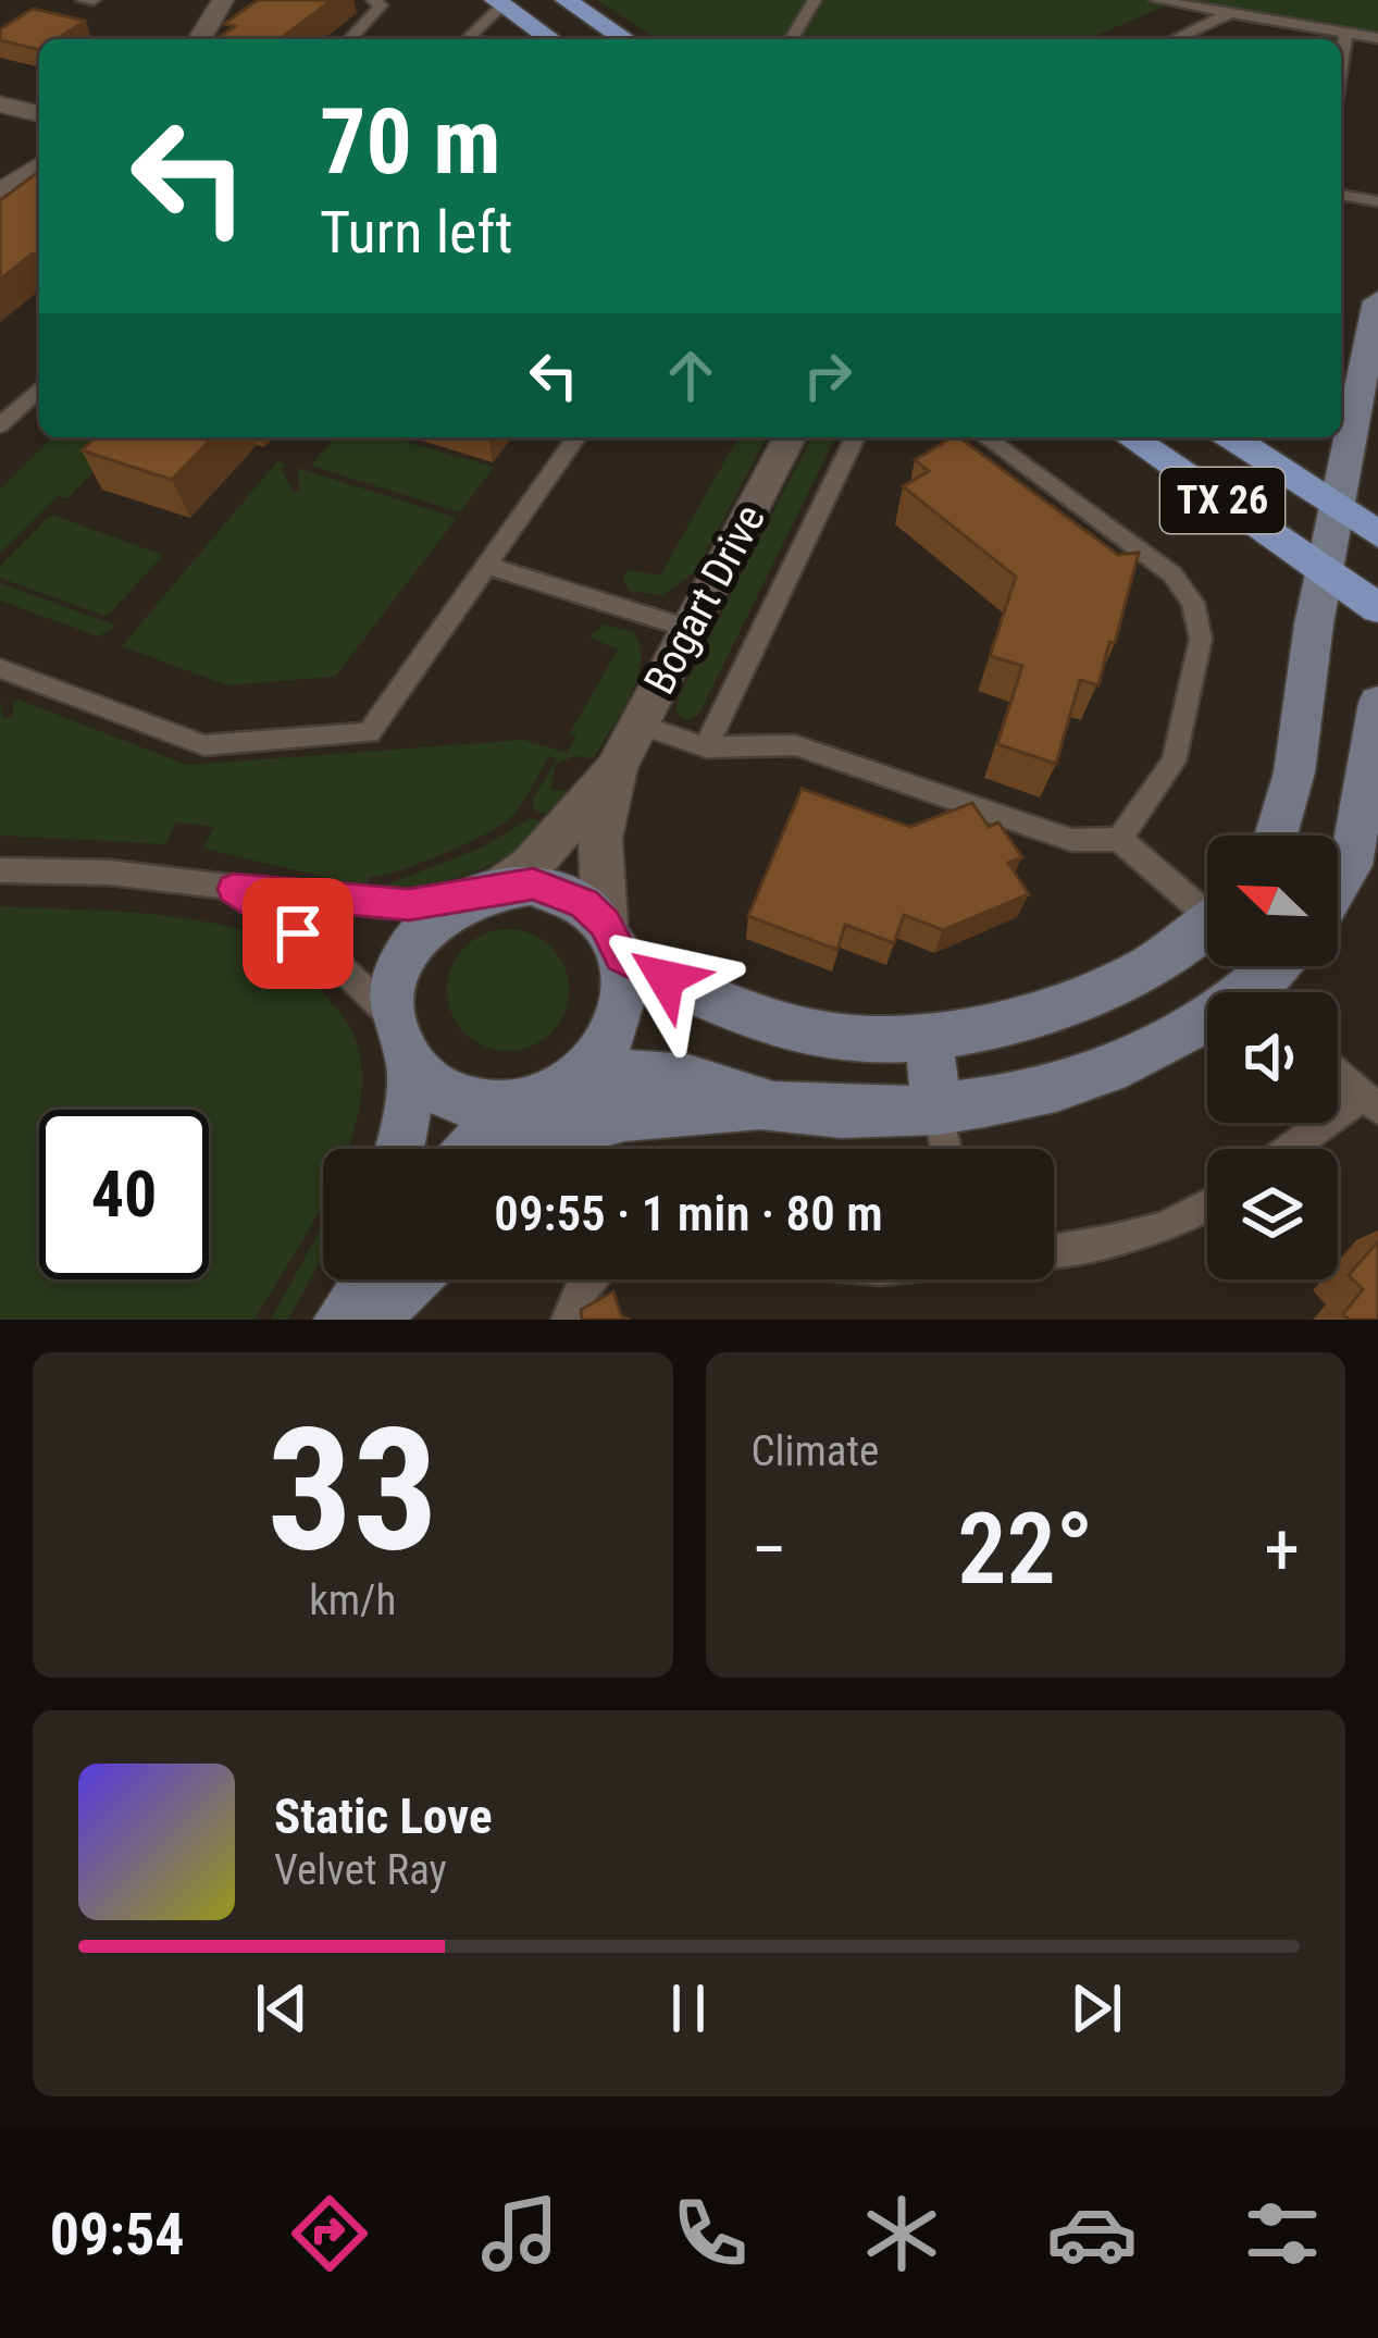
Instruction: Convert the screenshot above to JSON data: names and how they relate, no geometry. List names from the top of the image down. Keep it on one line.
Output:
{"streets":{"main road":["TX 26"],"street":["Bogart Drive"]},"north":"top left","page":{"turn":["70 m","Turn left"],"limit":"40","trip":"09:55 · 1 min · 80 m","tile":[["33","km/h"],"Climate"],"heat":["−","22°","+"],"song":["Static Love","Velvet Ray"],"tabs":"09:54"}}
